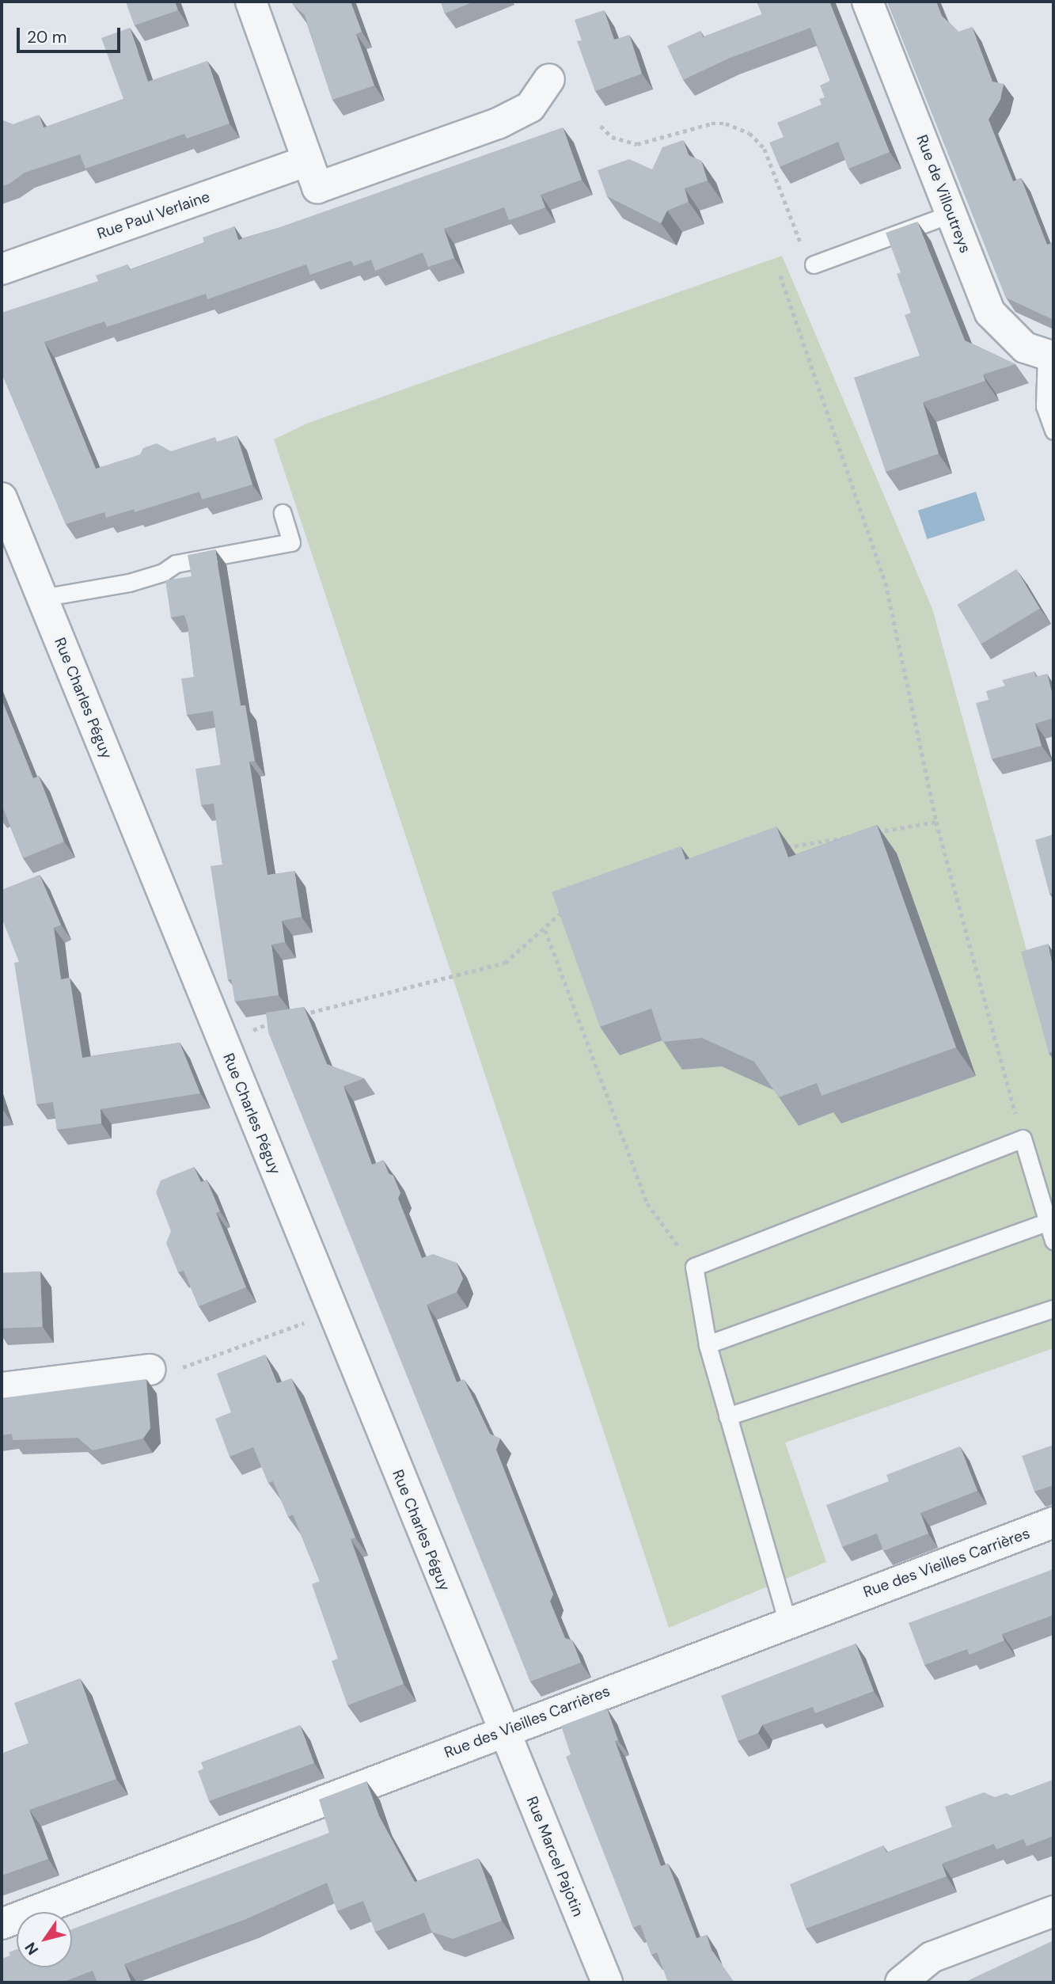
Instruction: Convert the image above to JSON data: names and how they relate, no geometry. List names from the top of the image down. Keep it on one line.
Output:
{"streets":{"street":["Rue de Villoutreys","Rue Paul Verlaine","Rue Charles Péguy","Rue des Vieilles Carrières","Rue Marcel Pajotin"]},"crossings":[["Rue Charles Péguy","Rue des Vieilles Carrières"],["Rue Charles Péguy","Rue Marcel Pajotin"],["Rue des Vieilles Carrières","Rue Marcel Pajotin"]],"scale_bar":"20 m","north":"bottom left"}
